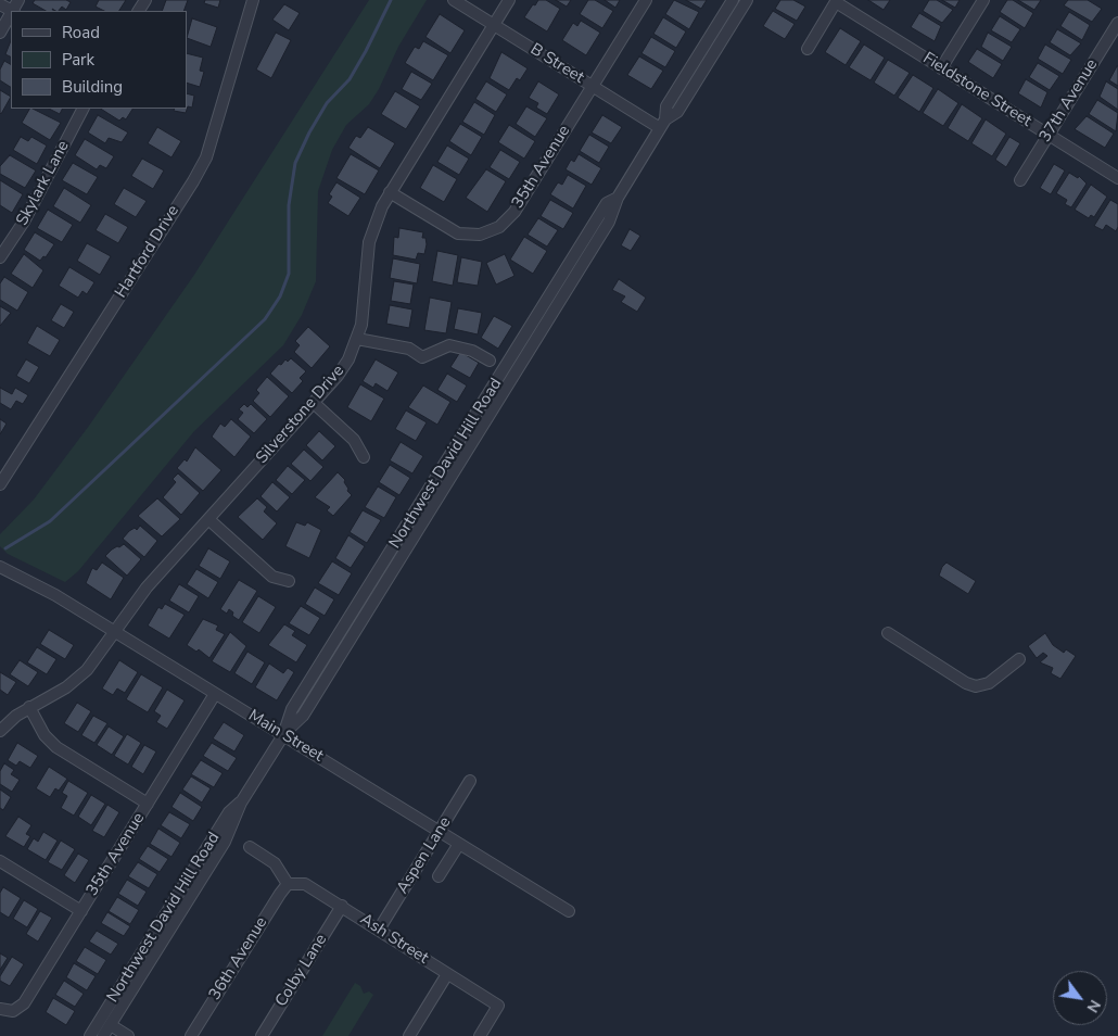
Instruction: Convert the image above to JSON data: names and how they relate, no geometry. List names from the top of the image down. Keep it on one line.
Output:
{"streets":{"street":["B Street","Fieldstone Street","37th Avenue","35th Avenue","Skylark Lane","Hartford Drive","Silverstone Drive","Northwest David Hill Road","Main Street","Aspen Lane","Ash Street","36th Avenue","Colby Lane"]},"crossings":[["B Street","35th Avenue"],["B Street","Silverstone Drive"],["B Street","Northwest David Hill Road"],["Fieldstone Street","37th Avenue"],["35th Avenue","Silverstone Drive"],["35th Avenue","Main Street"],["Silverstone Drive","Main Street"],["Northwest David Hill Road","Main Street"],["Main Street","Aspen Lane"],["Aspen Lane","Ash Street"],["Ash Street","36th Avenue"],["Ash Street","Colby Lane"]],"legend":["Road","Park","Building"],"north":"bottom right"}
